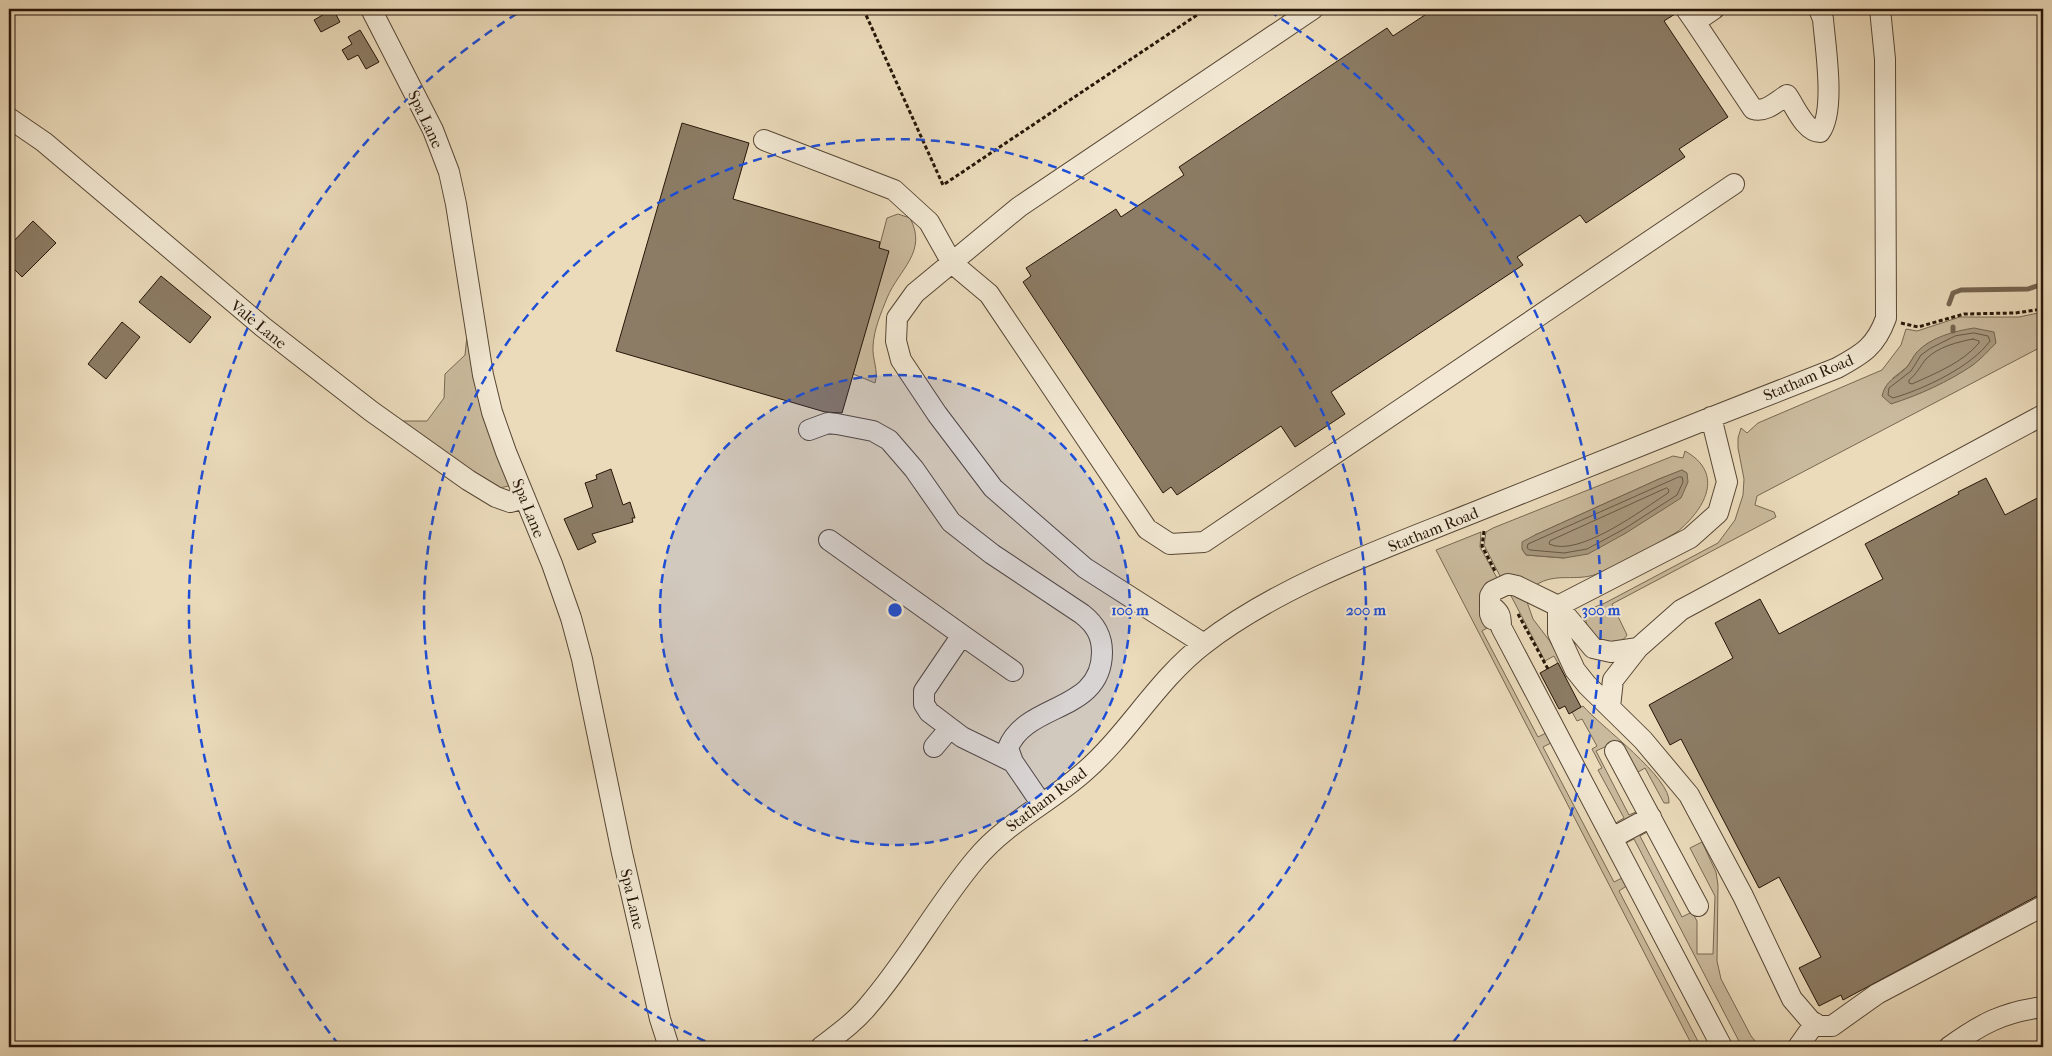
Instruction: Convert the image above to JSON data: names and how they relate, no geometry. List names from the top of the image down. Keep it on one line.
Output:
{"streets":{"street":["Spa Lane","Vale Lane","Statham Road"]},"crossings":[["Spa Lane","Vale Lane"]],"rings":["100 m","200 m","300 m"]}
